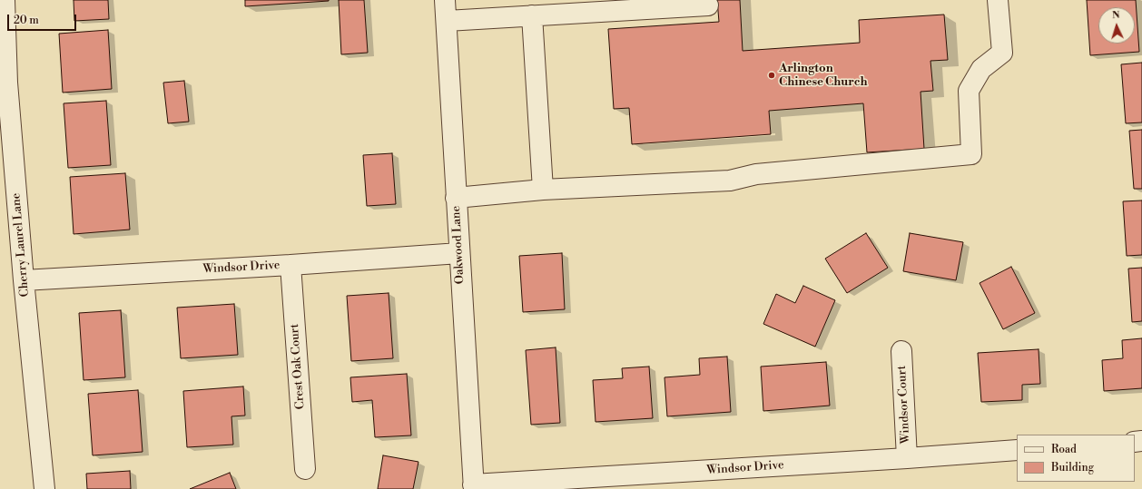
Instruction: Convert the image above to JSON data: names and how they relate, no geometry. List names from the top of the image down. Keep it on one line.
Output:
{"streets":{"street":["Cherry Laurel Lane","Oakwood Lane","Windsor Drive","Crest Oak Court","Windsor Court"]},"crossings":[["Cherry Laurel Lane","Windsor Drive"],["Oakwood Lane","Windsor Drive"],["Windsor Drive","Crest Oak Court"],["Windsor Drive","Windsor Court"]],"places":["Arlington Chinese Church"],"legend":["Road","Building"],"scale_bar":"20 m","north":"top"}
